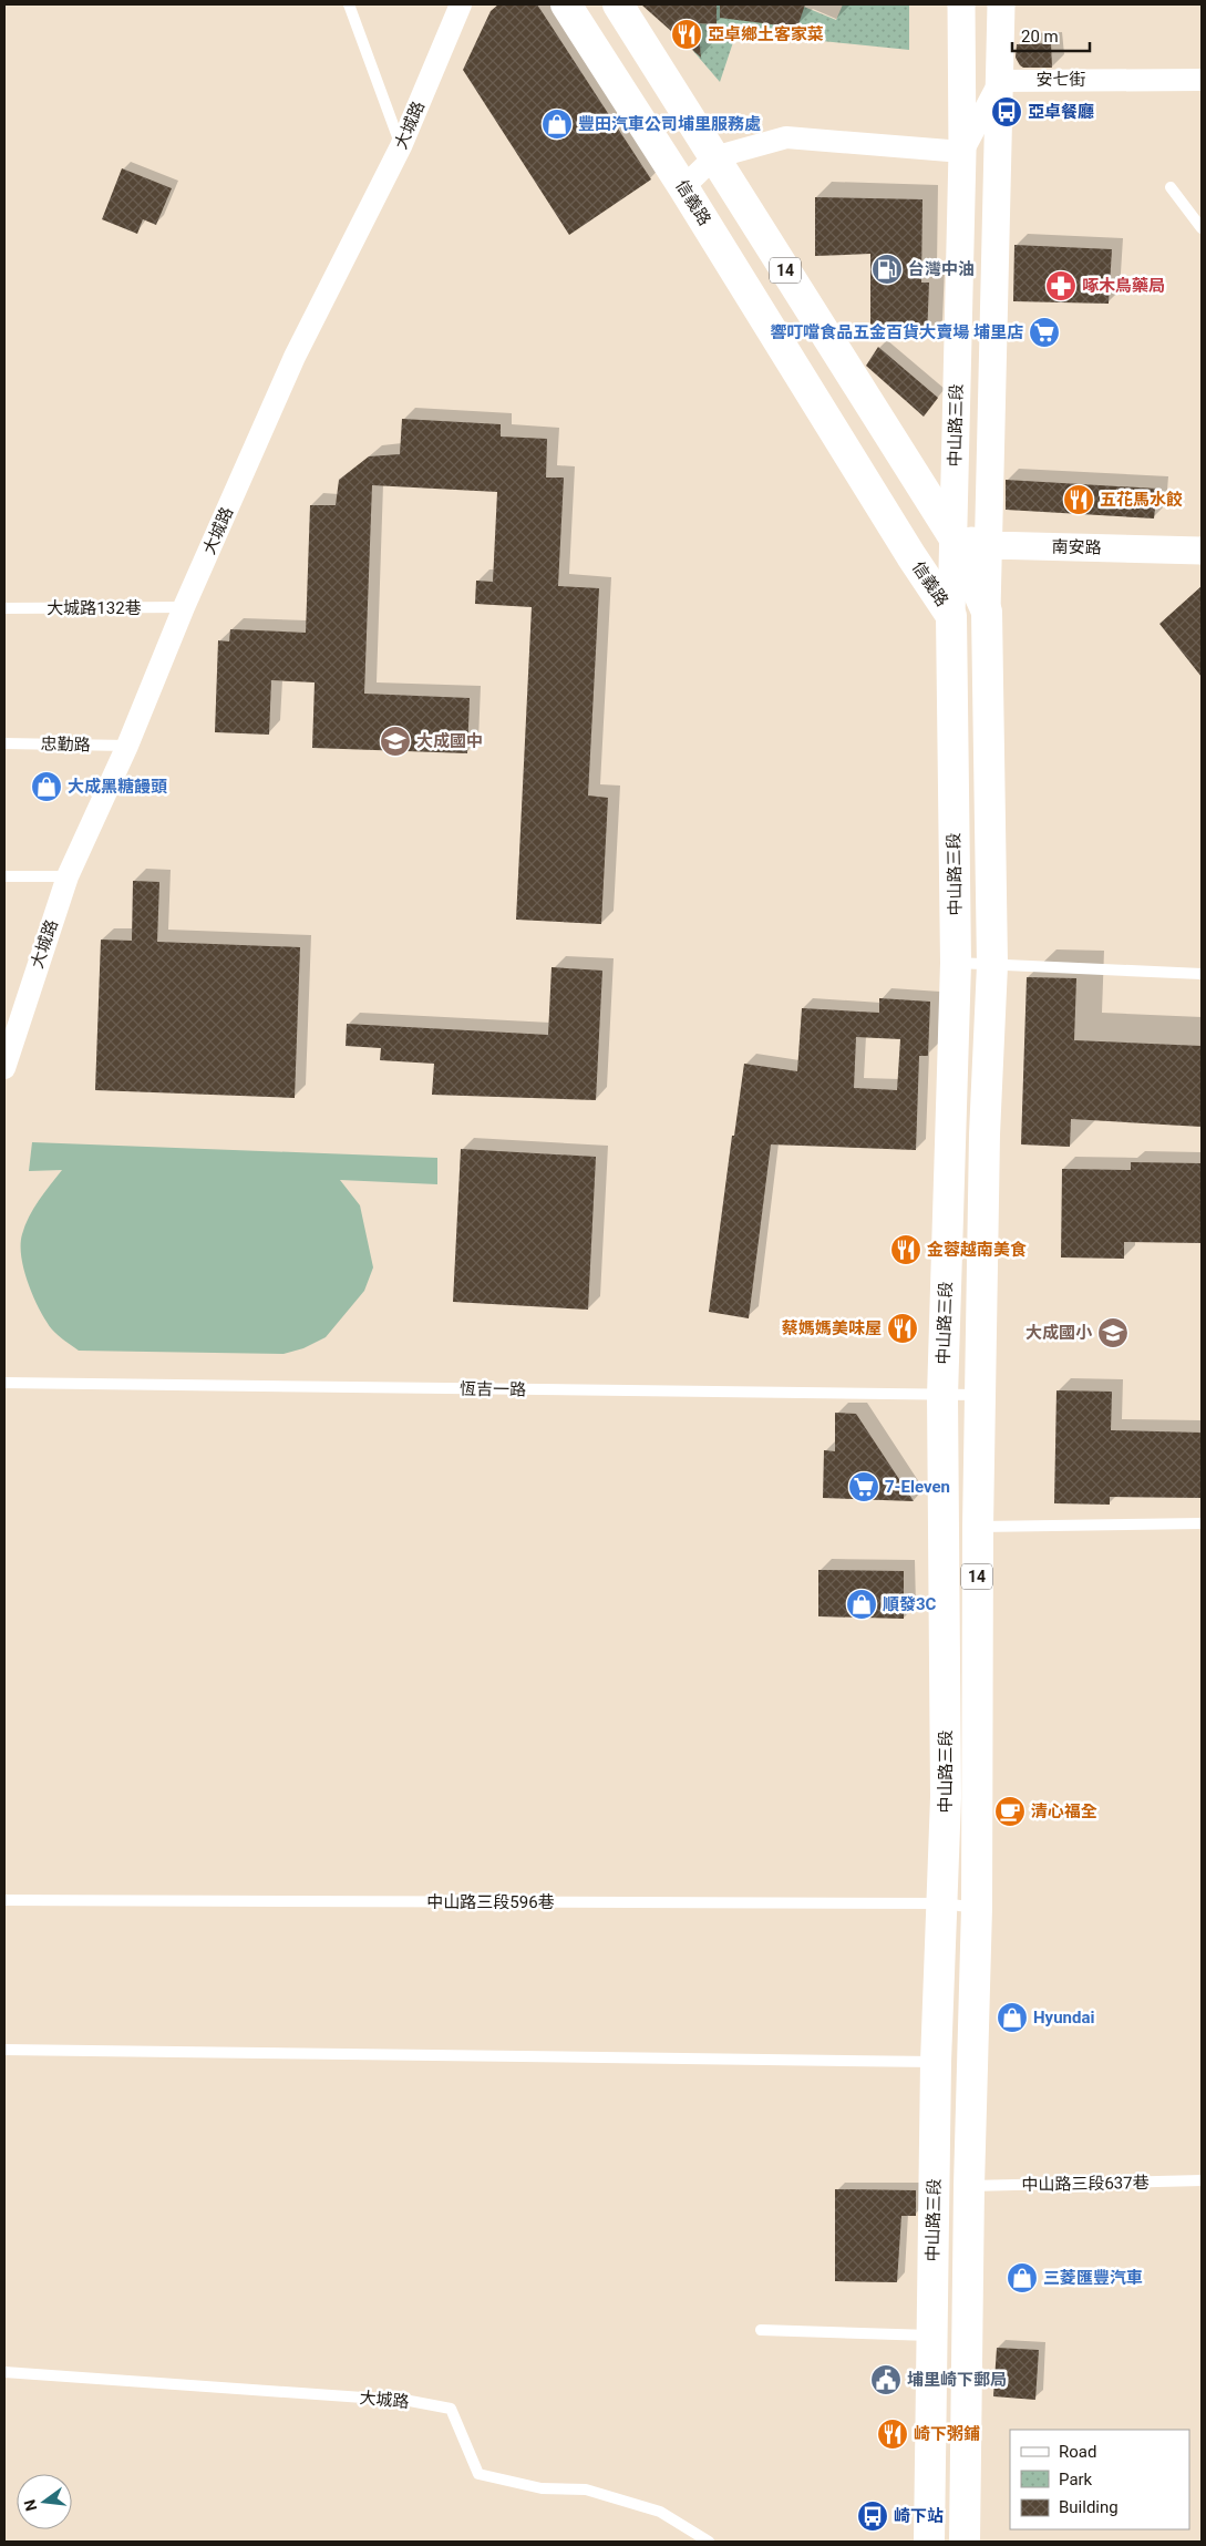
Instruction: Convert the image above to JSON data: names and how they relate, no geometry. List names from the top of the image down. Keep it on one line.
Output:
{"streets":{"main road":["信義路","14","中山路三段"],"street":["安七街","大城路","南安路"],"lane":["大城路132巷","忠勤路","恆吉一路","中山路三段596巷","中山路三段637巷"]},"crossings":[["安七街","中山路三段"],["大城路","大城路132巷"],["大城路","忠勤路"],["信義路","14"],["信義路","中山路三段"],["14","中山路三段"],["14","南安路"],["中山路三段","南安路"],["中山路三段","恆吉一路"],["中山路三段","中山路三段596巷"],["中山路三段","中山路三段637巷"]],"places":{"restaurant":["亞卓鄉土客家菜","五花馬水餃","金蓉越南美食","蔡媽媽美味屋","崎下粥鋪"],"bus stop":["亞卓餐廳","崎下站"],"shop":["豐田汽車公司埔里服務處","大成黑糖饅頭","順發3C","Hyundai","三菱匯豐汽車"],"fuel station":["台灣中油"],"pharmacy":["啄木鳥藥局"],"supermarket":["響叮噹食品五金百貨大賣場 埔里店","7-Eleven"],"school or university":["大成國中","大成國小"],"cafe":["清心福全"],"public building":["埔里崎下郵局"]},"legend":["Road","Park","Building"],"scale_bar":"20 m","north":"left"}
